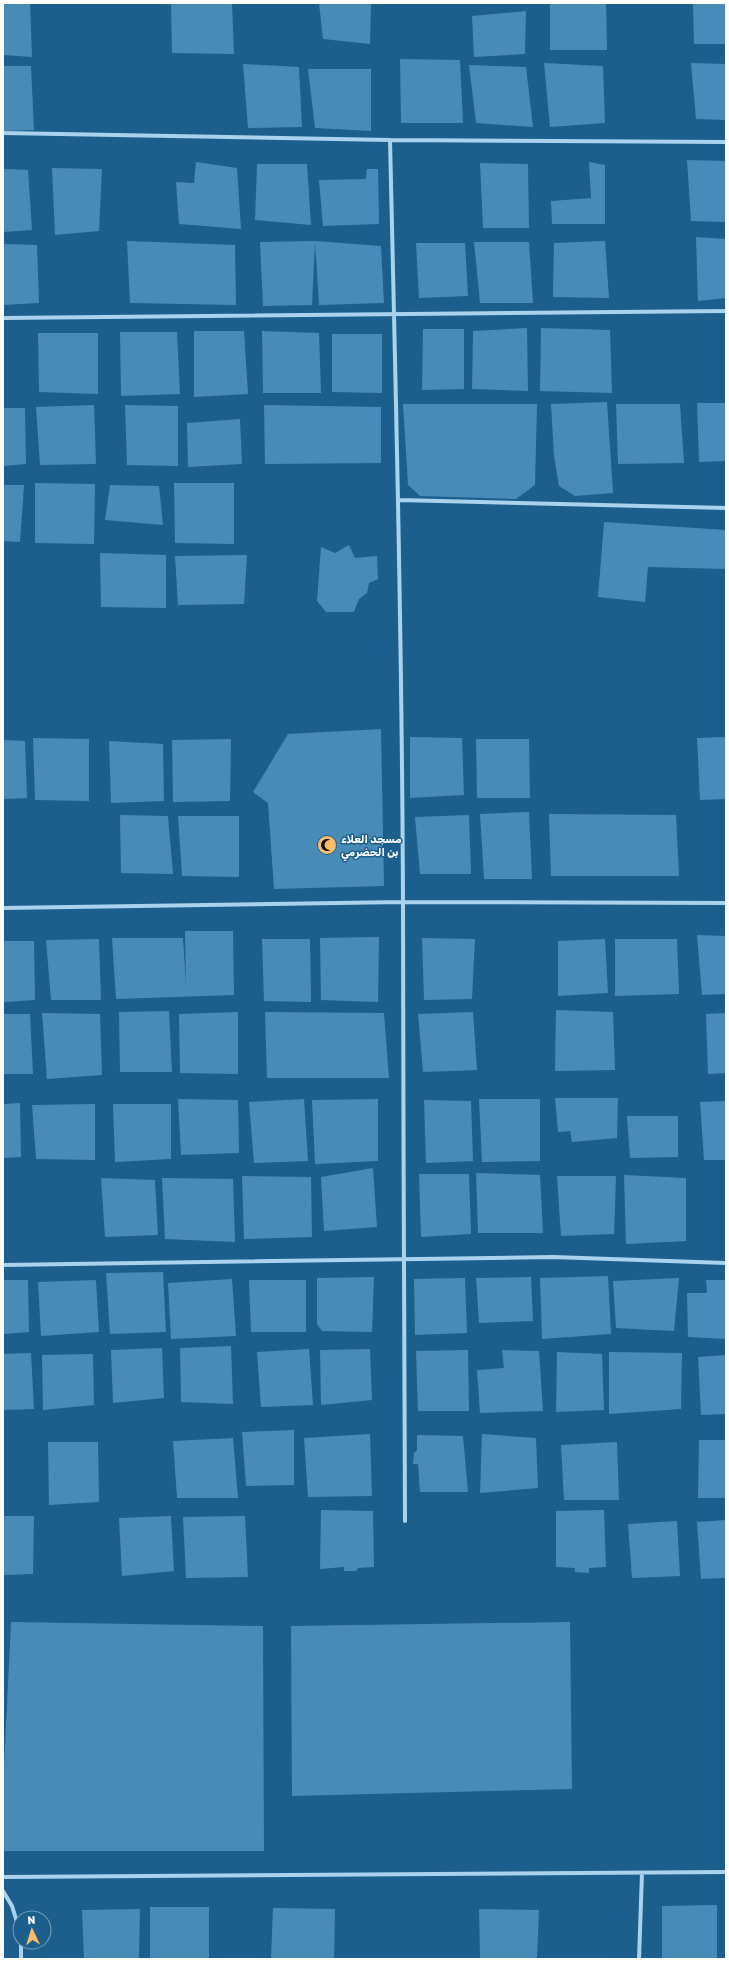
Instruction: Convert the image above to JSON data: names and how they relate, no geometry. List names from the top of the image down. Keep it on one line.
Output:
{"places":{"mosque":["مسجد العلاء بن الحضرمي"]},"north":"top"}
